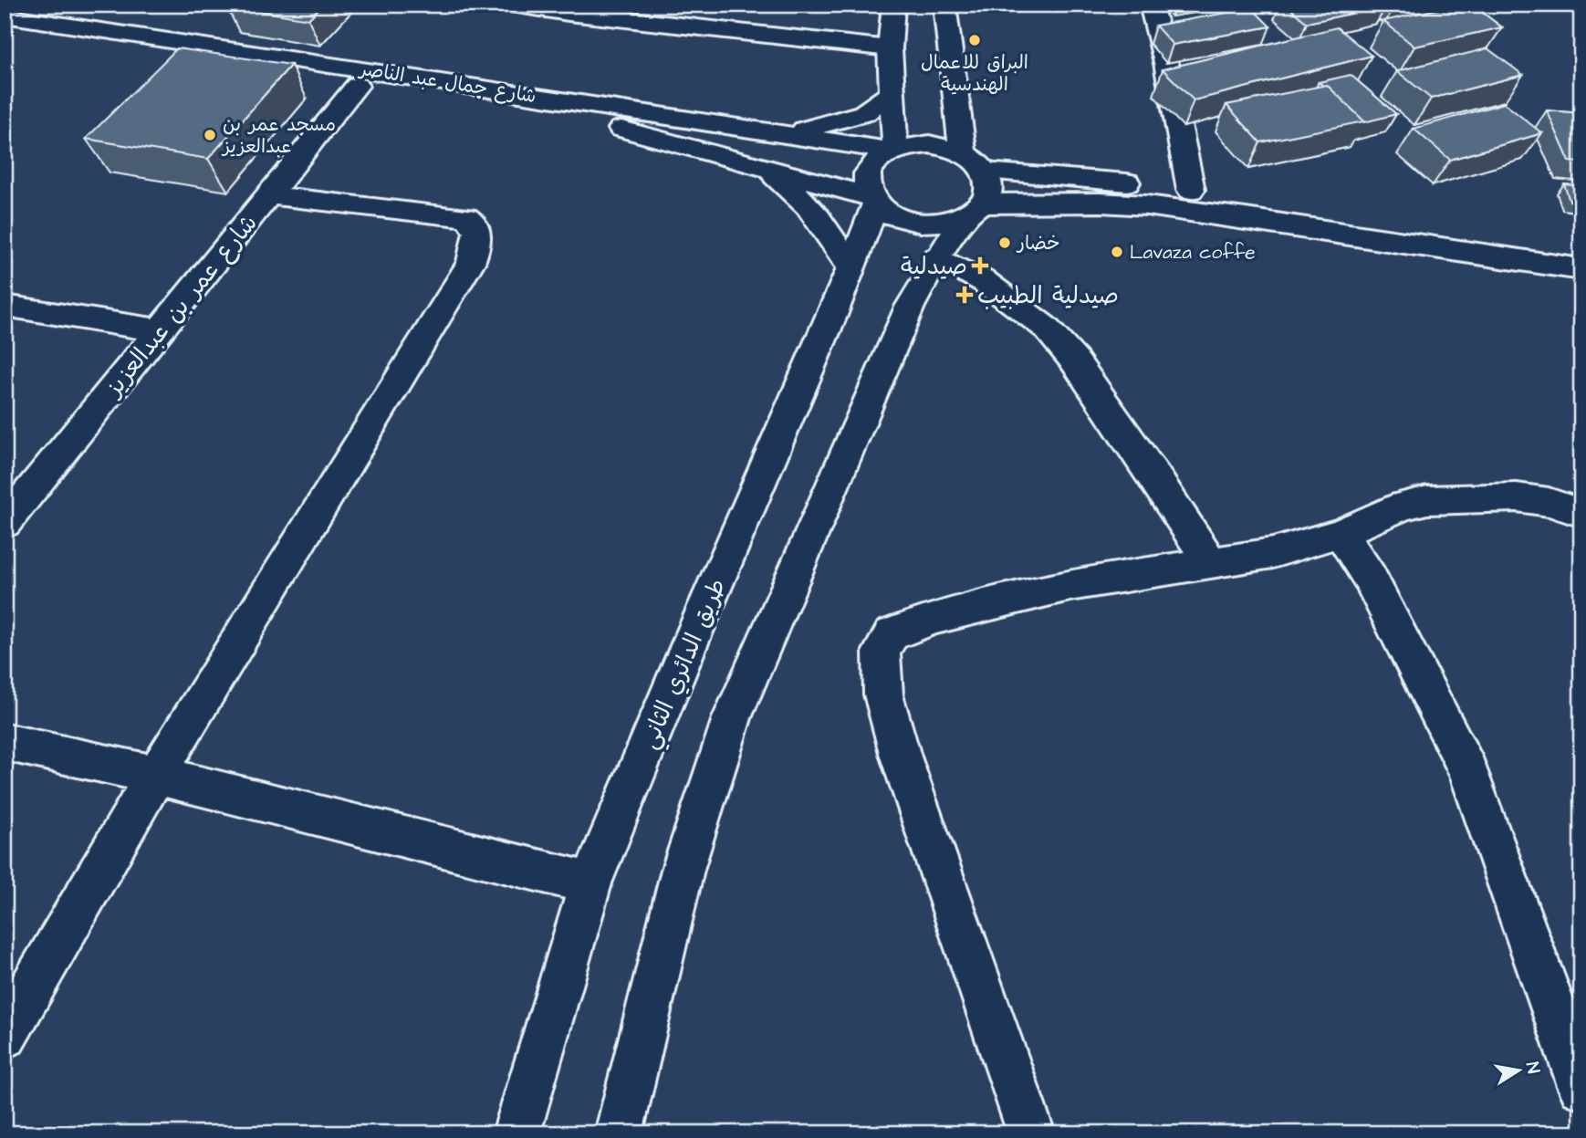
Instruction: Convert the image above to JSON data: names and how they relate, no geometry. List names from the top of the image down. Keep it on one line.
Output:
{"streets":{"street":["شارع جمال عبد الناصر","شارع عمر بن عبدالعزيز","طريق الدائري الثاني"]},"crossings":[["شارع جمال عبد الناصر","شارع عمر بن عبدالعزيز"],["شارع جمال عبد الناصر","طريق الدائري الثاني"]],"places":{"other":["البراق للاعمال الهندسية","مسجد عمر بن عبدالعزيز","خضار","Lavaza coffe"],"health":["صيدلية","صيدلية الطبيب"]},"north":"right"}
